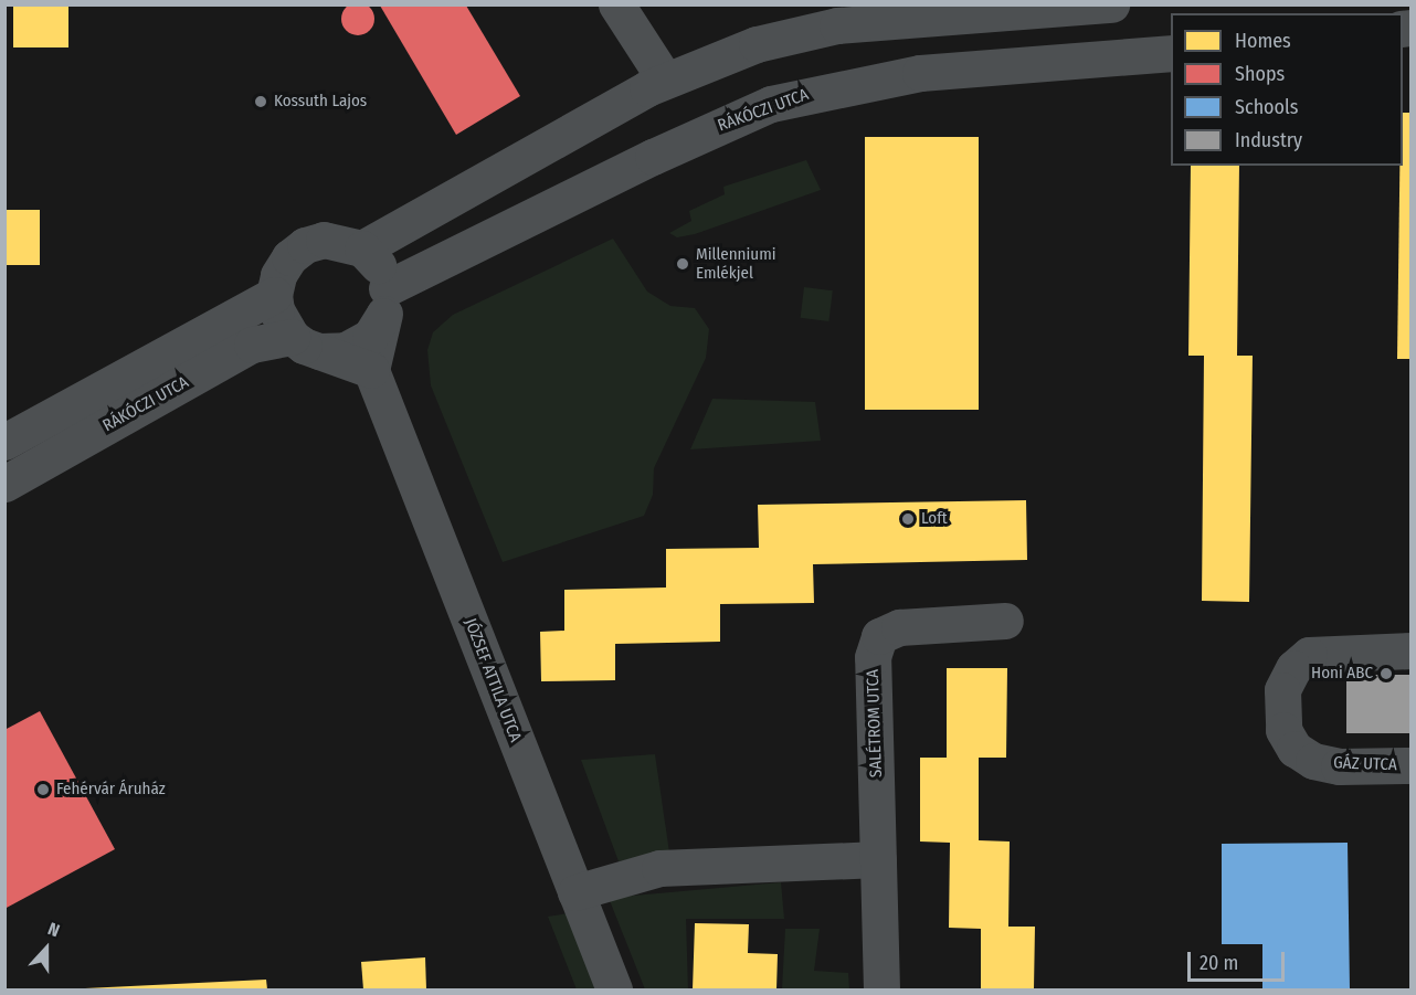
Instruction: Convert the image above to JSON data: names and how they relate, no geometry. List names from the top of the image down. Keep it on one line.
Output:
{"streets":{"street":["RÁKÓCZI UTCA","JÓZSEF ATTILA UTCA","SALÉTROM UTCA","GÁZ UTCA"]},"places":["Kossuth Lajos","Millenniumi Emlékjel","Loft","Honi ABC","Fehérvár Áruház"],"legend":["Homes","Shops","Schools","Industry"],"scale_bar":"20 m","north":"top"}
